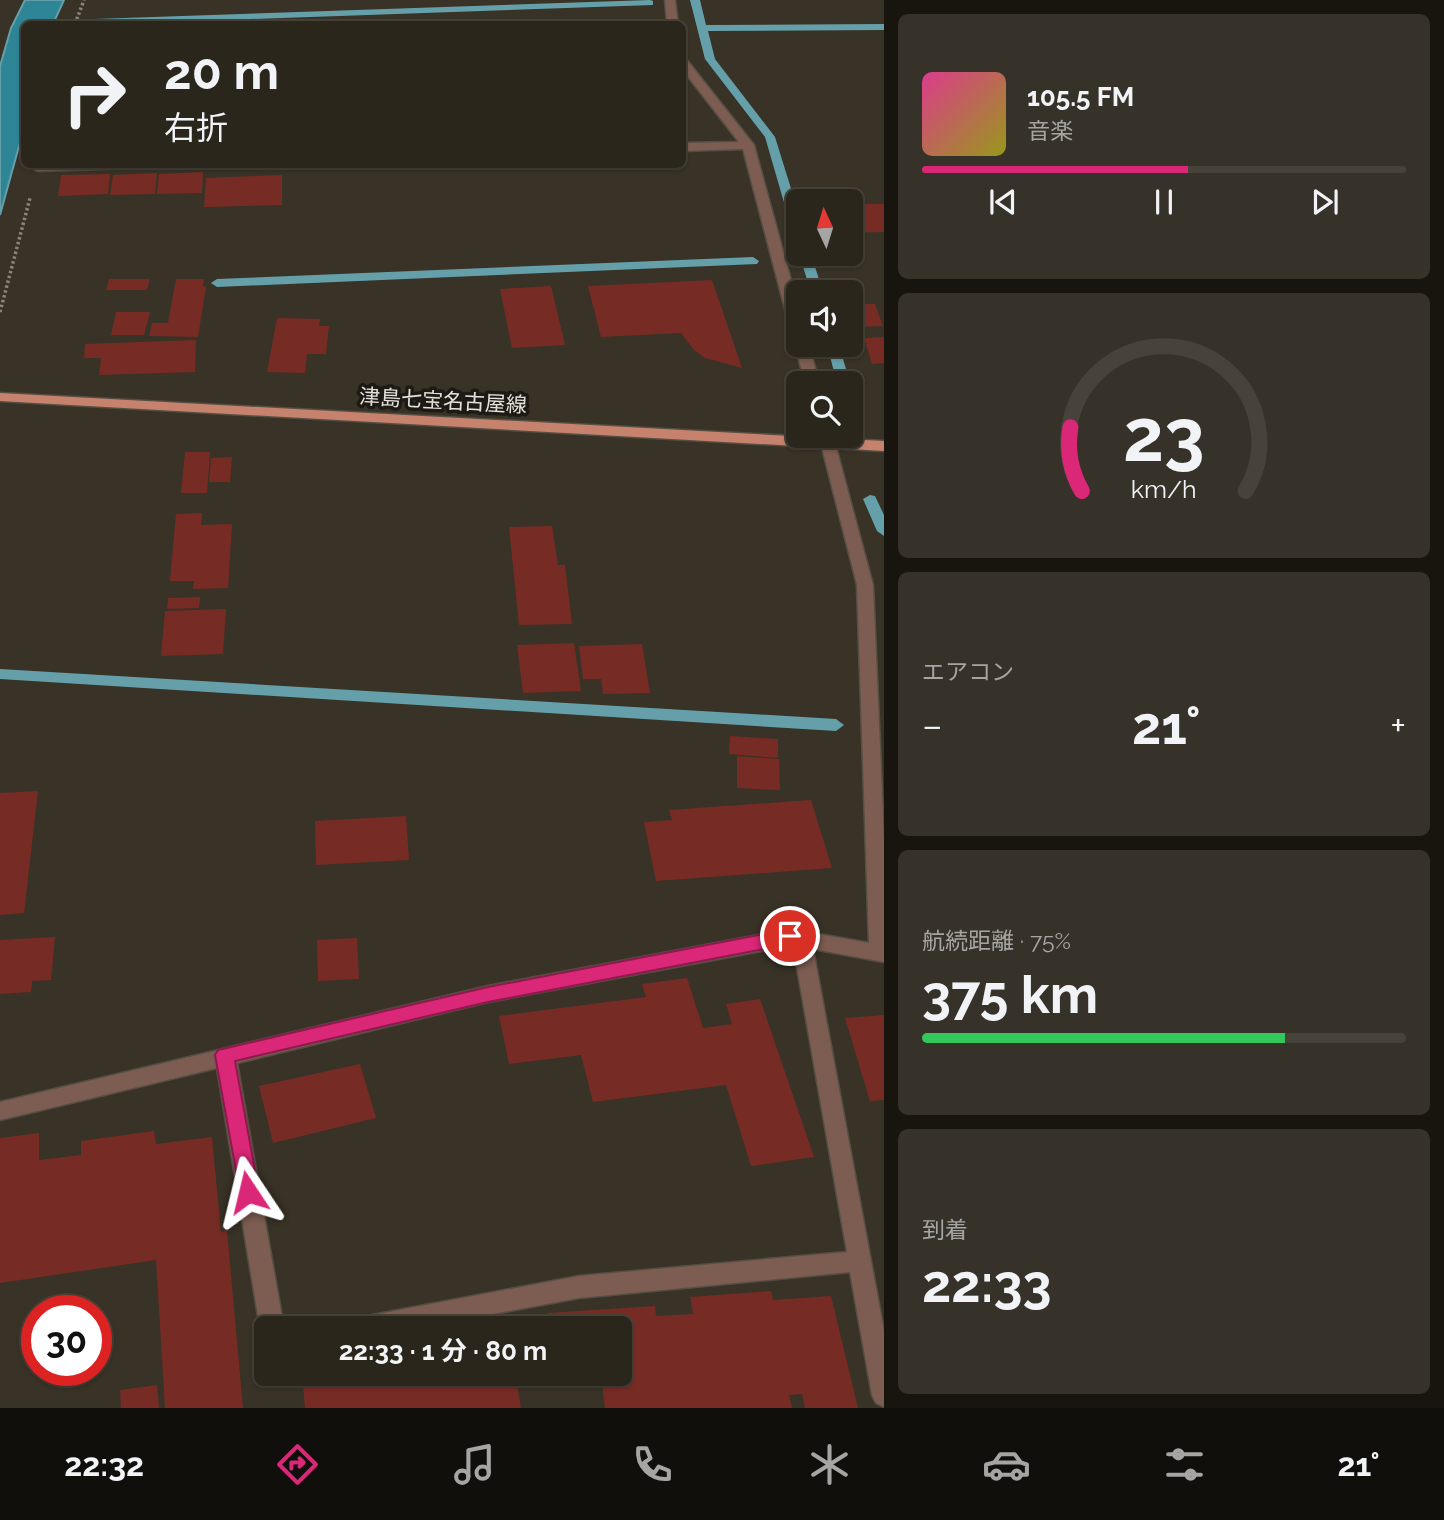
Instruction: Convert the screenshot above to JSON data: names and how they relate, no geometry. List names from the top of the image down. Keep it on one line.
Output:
{"streets":{"main road":["津島七宝名古屋線"]},"north":"top","page":{"turn":["20 m","右折"],"song":["105.5 FM","音楽"],"tile":["エアコン",["航続距離 · 75%","375 km"],["到着","22:33"]],"heat":["−","21°","+"],"limit":"30","trip":"22:33 · 1 分 · 80 m","tabs":["22:32","21°"],"gauge":["23","km/h"]}}
